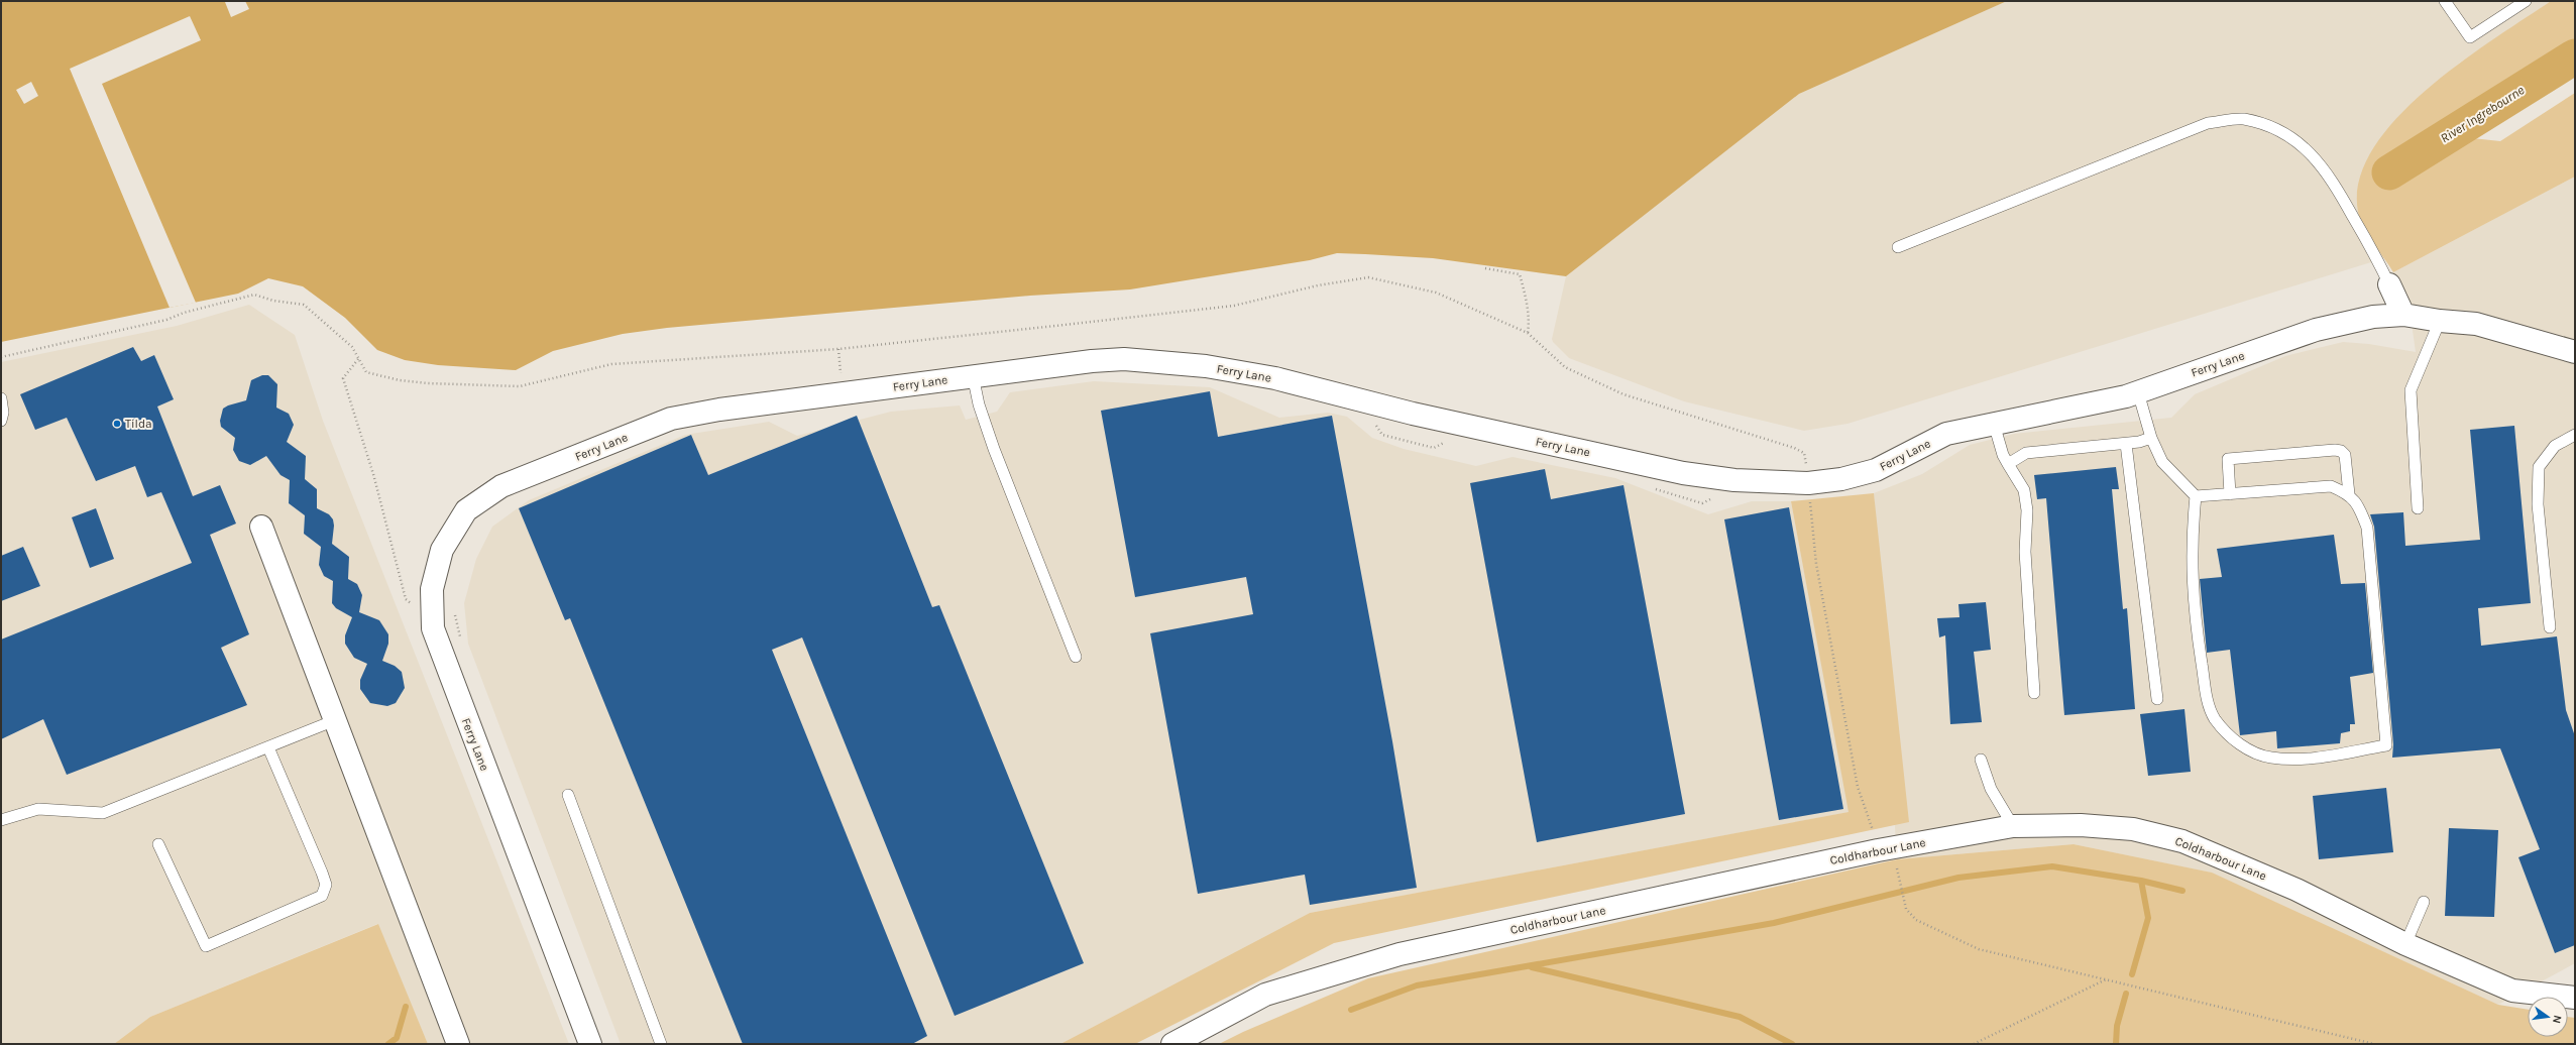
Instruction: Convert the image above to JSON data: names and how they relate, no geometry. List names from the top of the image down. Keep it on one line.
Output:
{"streets":{"street":["Ferry Lane","Coldharbour Lane"]},"water":["River Ingrebourne"],"places":["Tilda"],"north":"right"}
